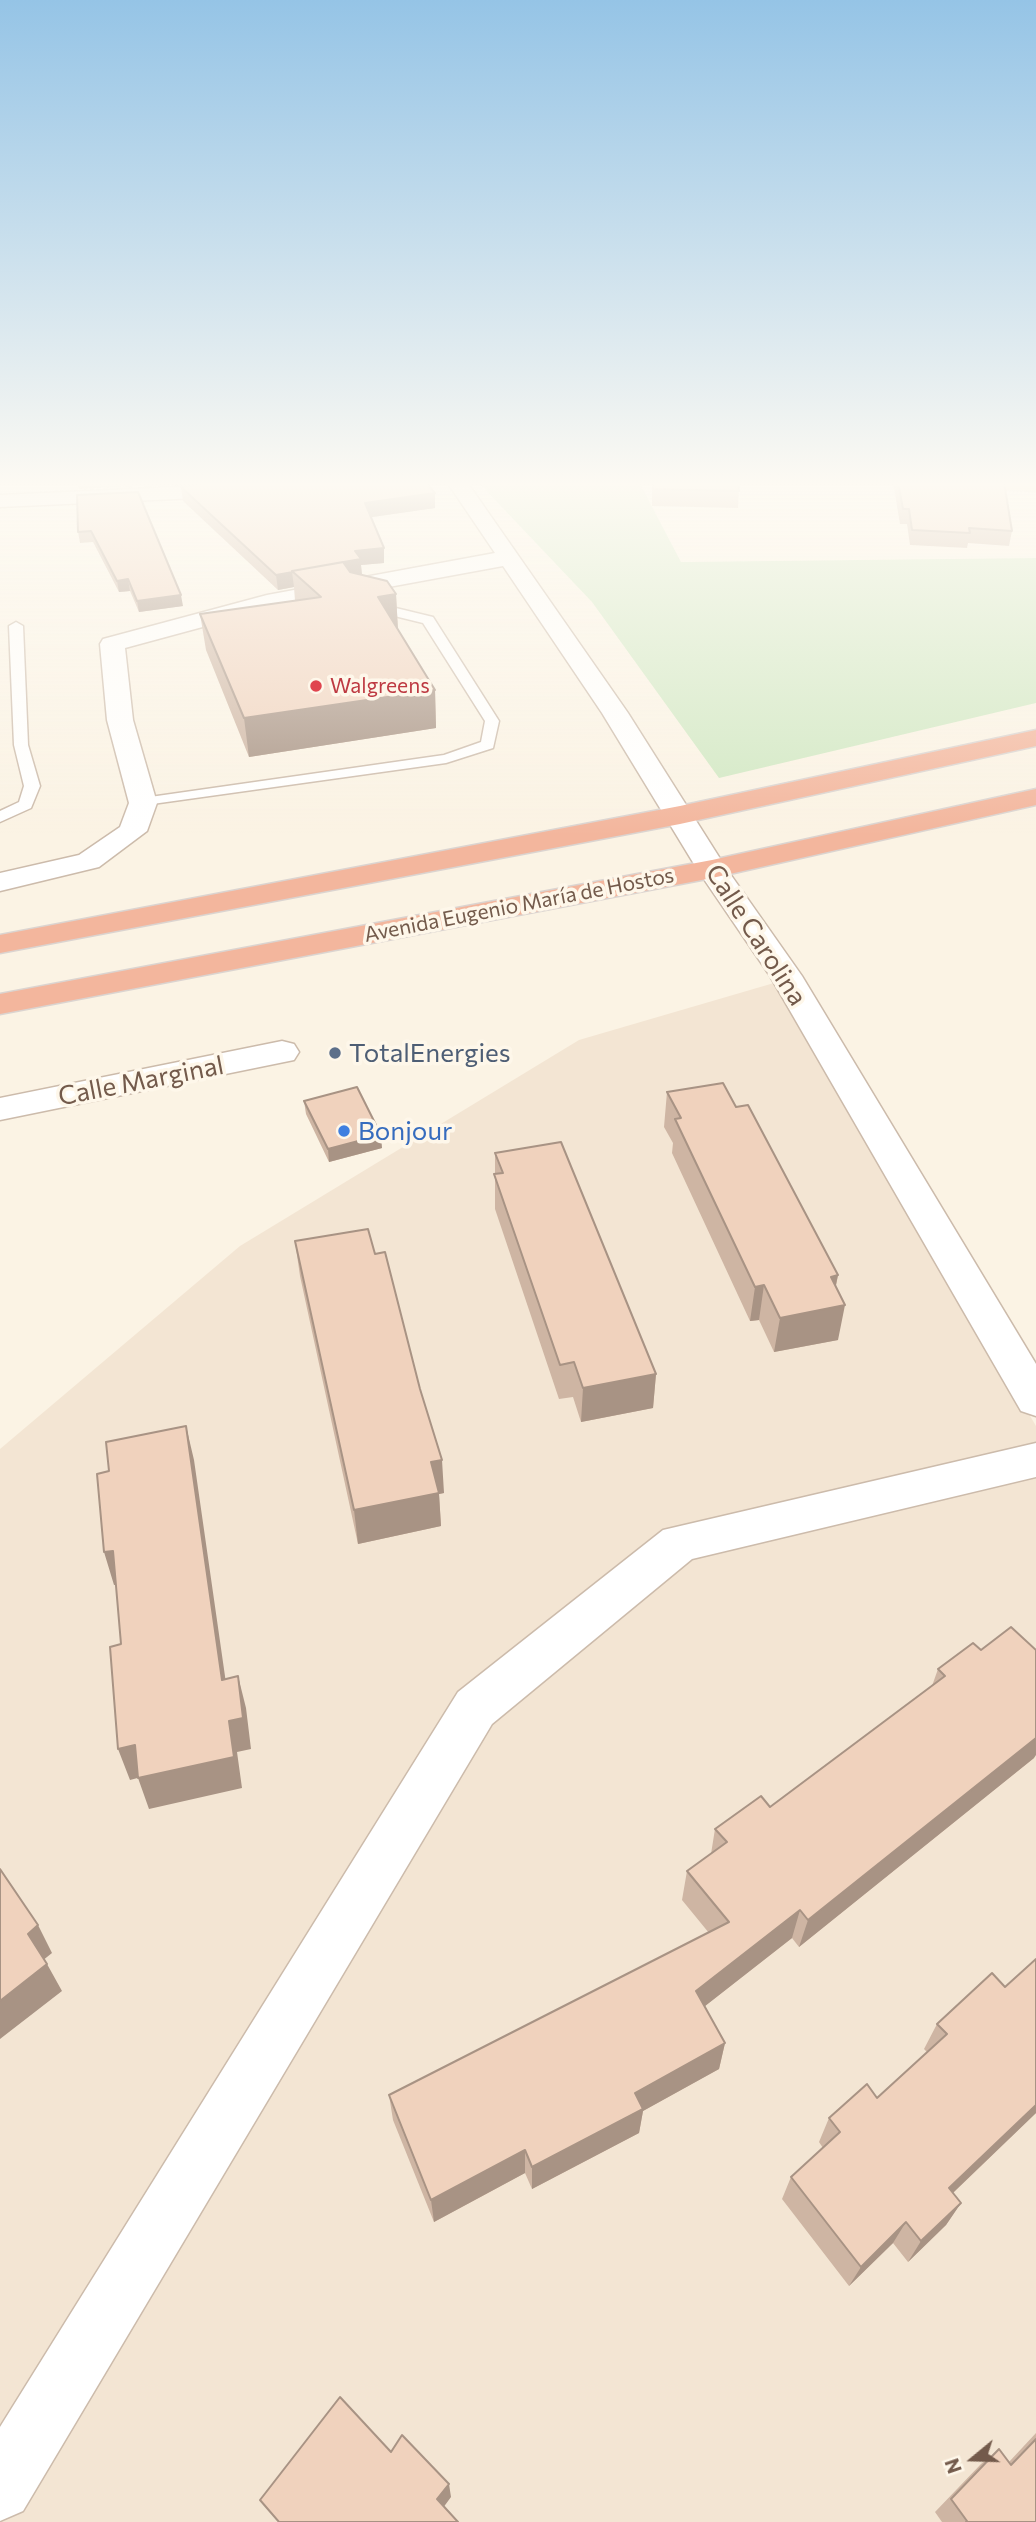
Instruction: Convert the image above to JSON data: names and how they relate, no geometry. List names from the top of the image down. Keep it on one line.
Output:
{"streets":{"highway":["Avenida Eugenio María de Hostos"],"street":["Calle Carolina","Calle Marginal"]},"crossings":[["Avenida Eugenio María de Hostos","Calle Carolina"]],"places":["Walgreens","TotalEnergies","Bonjour"],"north":"left"}
